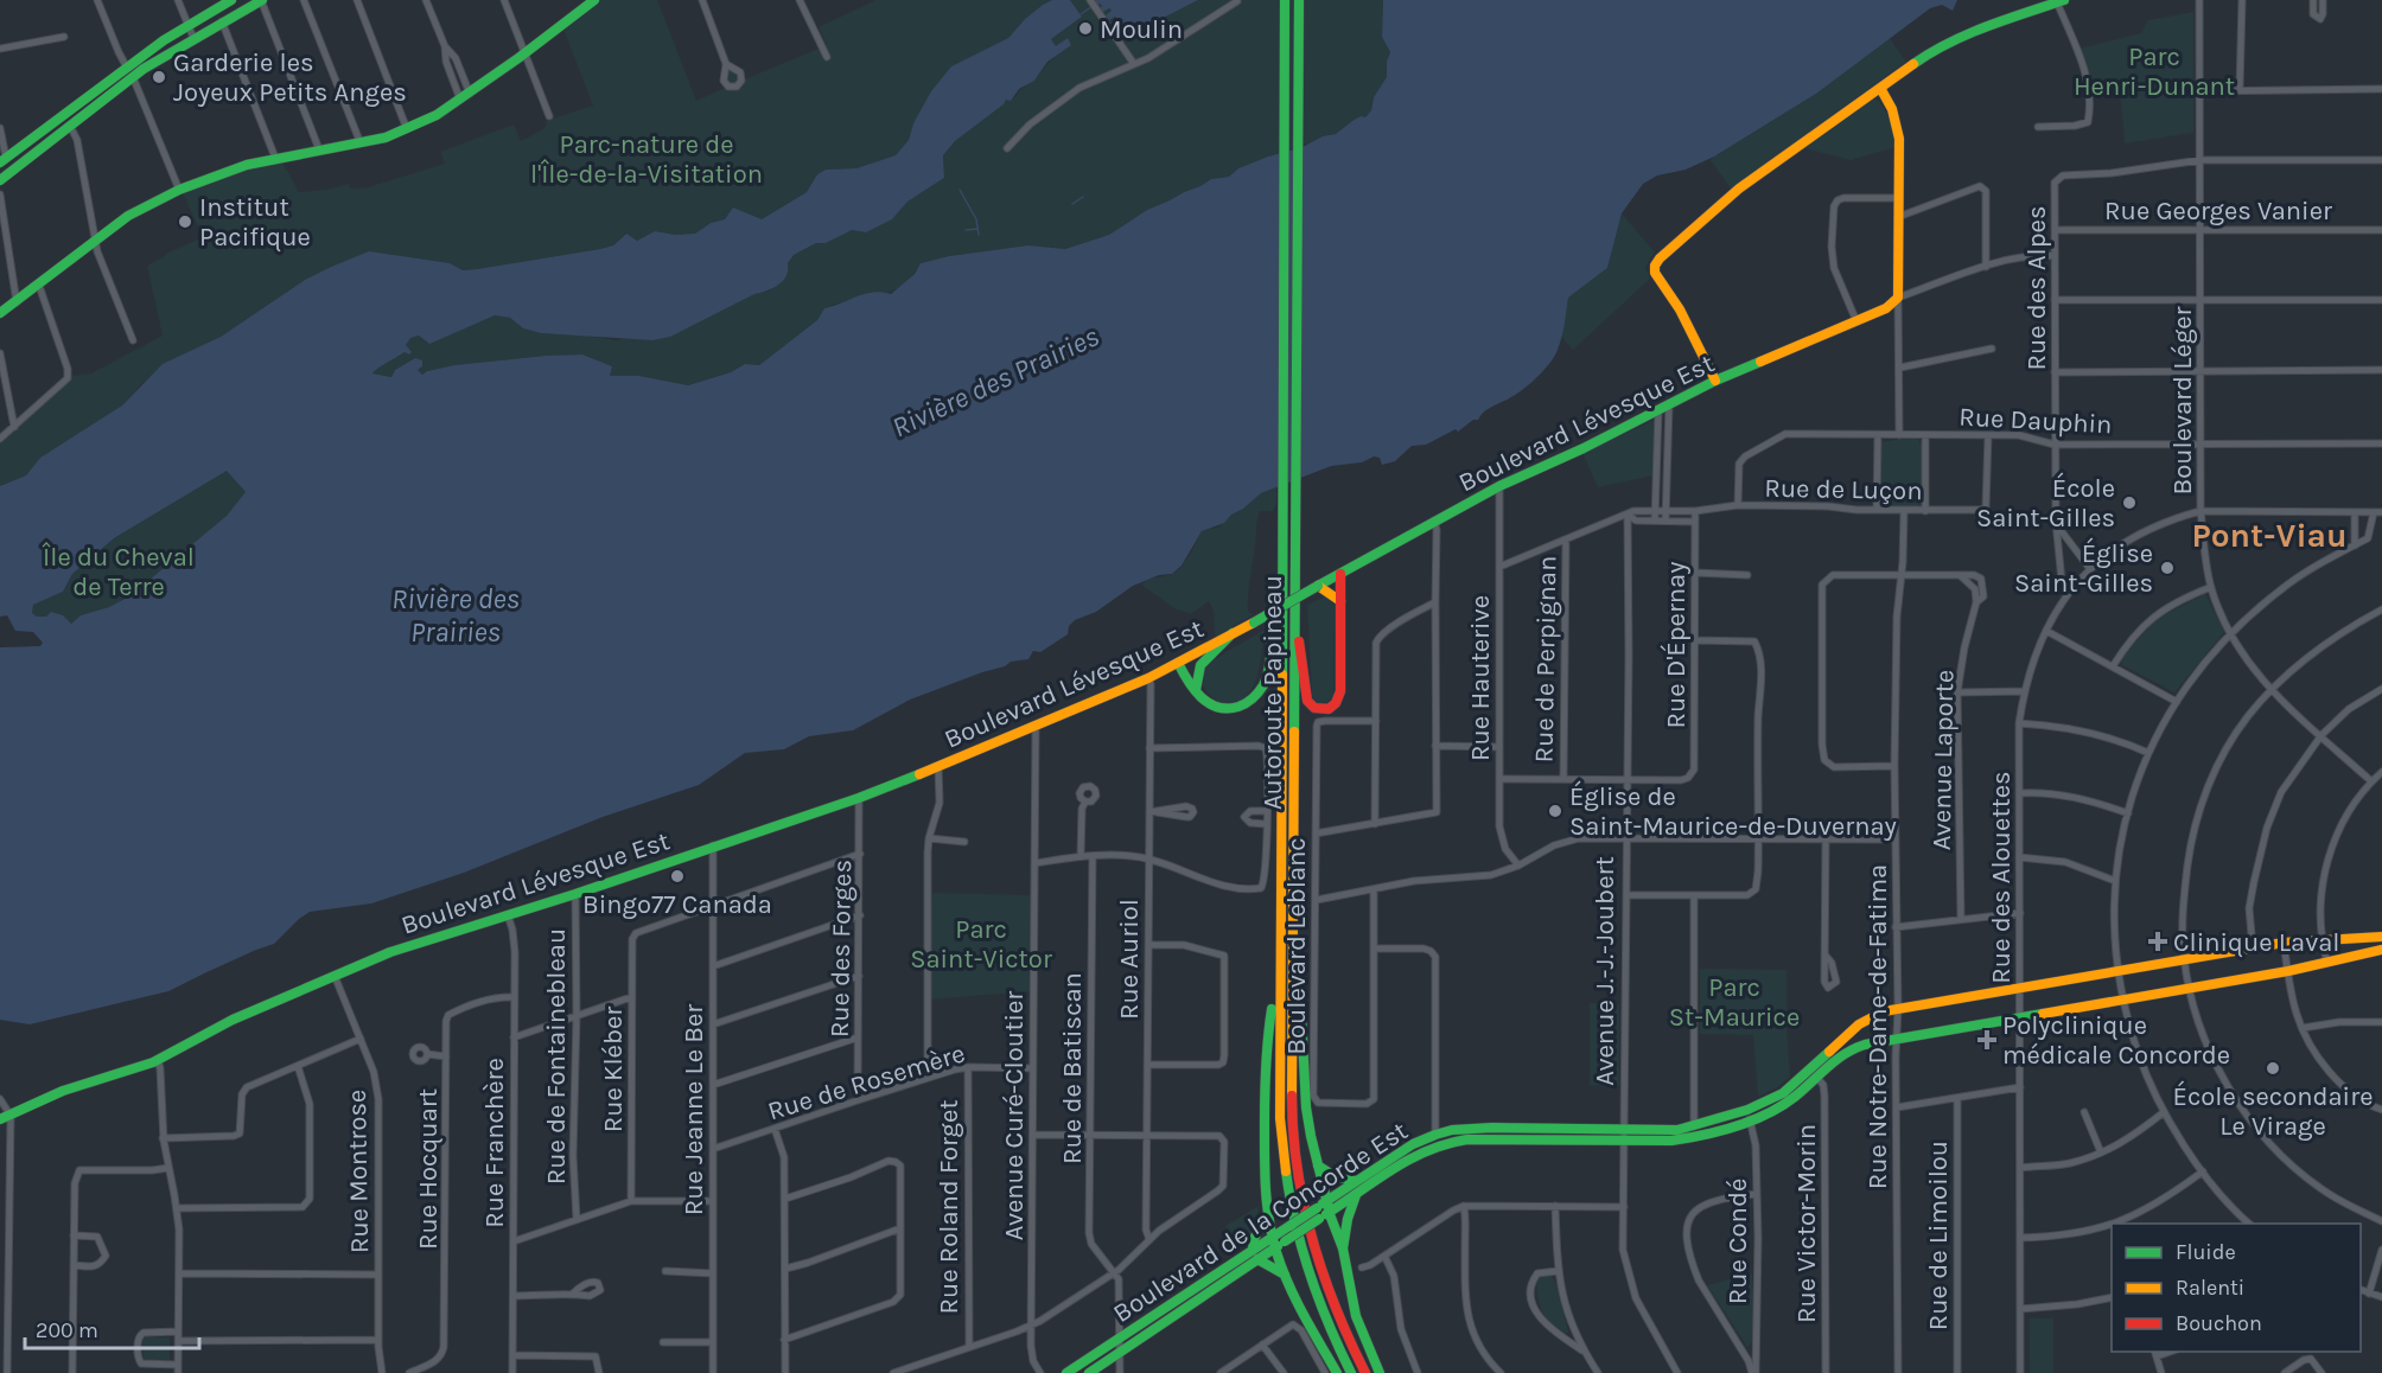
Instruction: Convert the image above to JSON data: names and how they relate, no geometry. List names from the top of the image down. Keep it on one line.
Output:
{"streets":{"main road":["Boulevard Lévesque Est","Autoroute Papineau","Boulevard de la Concorde Est"],"street":["Rue Georges Vanier","Rue des Alpes","Boulevard Léger","Rue Dauphin","Rue de Luçon","Rue D'Épernay","Rue de Perpignan","Rue Hauterive","Avenue Laporte","Rue des Alouettes","Boulevard Leblanc","Rue des Forges","Rue Auriol","Avenue J.-J.-Joubert","Rue Notre-Dame-de-Fatima","Rue de Fontainebleau","Rue de Batiscan","Rue Kléber","Rue de Rosemère","Rue Jeanne Le Ber","Avenue Curé-Cloutier","Rue Franchère","Rue Hocquart","Rue Montrose","Rue Roland Forget","Rue Victor-Morin","Rue de Limoilou","Rue Condé"]},"crossings":[["Rue Georges Vanier","Rue des Alpes"],["Rue Georges Vanier","Boulevard Léger"],["Rue des Alpes","Boulevard Léger"],["Rue des Alpes","Rue Dauphin"],["Rue des Alpes","Rue des Alouettes"],["Boulevard Léger","Rue Dauphin"],["Boulevard Léger","Rue des Alouettes"],["Rue Dauphin","Rue de Luçon"],["Boulevard Lévesque Est","Rue Hauterive"],["Boulevard Lévesque Est","Rue des Forges"],["Boulevard Lévesque Est","Rue Auriol"],["Boulevard Lévesque Est","Rue de Fontainebleau"],["Boulevard Lévesque Est","Rue Jeanne Le Ber"],["Boulevard Lévesque Est","Avenue Curé-Cloutier"],["Boulevard Lévesque Est","Rue Franchère"],["Boulevard Lévesque Est","Rue Montrose"],["Rue de Luçon","Rue D'Épernay"],["Rue de Luçon","Rue de Perpignan"],["Rue de Luçon","Rue Hauterive"],["Rue de Luçon","Avenue J.-J.-Joubert"],["Rue de Luçon","Rue Notre-Dame-de-Fatima"],["Rue D'Épernay","Avenue J.-J.-Joubert"],["Rue des Alouettes","Boulevard de la Concorde Est"],["Rue des Forges","Rue de Rosemère"],["Avenue J.-J.-Joubert","Boulevard de la Concorde Est"],["Rue Notre-Dame-de-Fatima","Boulevard de la Concorde Est"],["Rue Kléber","Rue Jeanne Le Ber"],["Rue de Rosemère","Rue Jeanne Le Ber"],["Rue de Rosemère","Avenue Curé-Cloutier"],["Rue de Rosemère","Rue Roland Forget"],["Rue Franchère","Rue Hocquart"],["Boulevard de la Concorde Est","Rue Victor-Morin"],["Boulevard de la Concorde Est","Rue Condé"]],"districts":["Pont-Viau"],"water":["Rivière des Prairies"],"parks":["Parc Henri-Dunant","Parc-nature de l'Île-de-la-Visitation","Île du Cheval de Terre","Parc Saint-Victor","Parc St-Maurice"],"places":{"other":["Moulin","Garderie les Joyeux Petits Anges","Institut Pacifique","École Saint-Gilles","Église Saint-Gilles","Église de Saint-Maurice-de-Duvernay","Bingo77 Canada","École secondaire Le Virage"],"health":["Clinique Laval","Polyclinique médicale Concorde"]},"legend":["Fluide","Ralenti","Bouchon"],"scale_bar":"200 m"}
